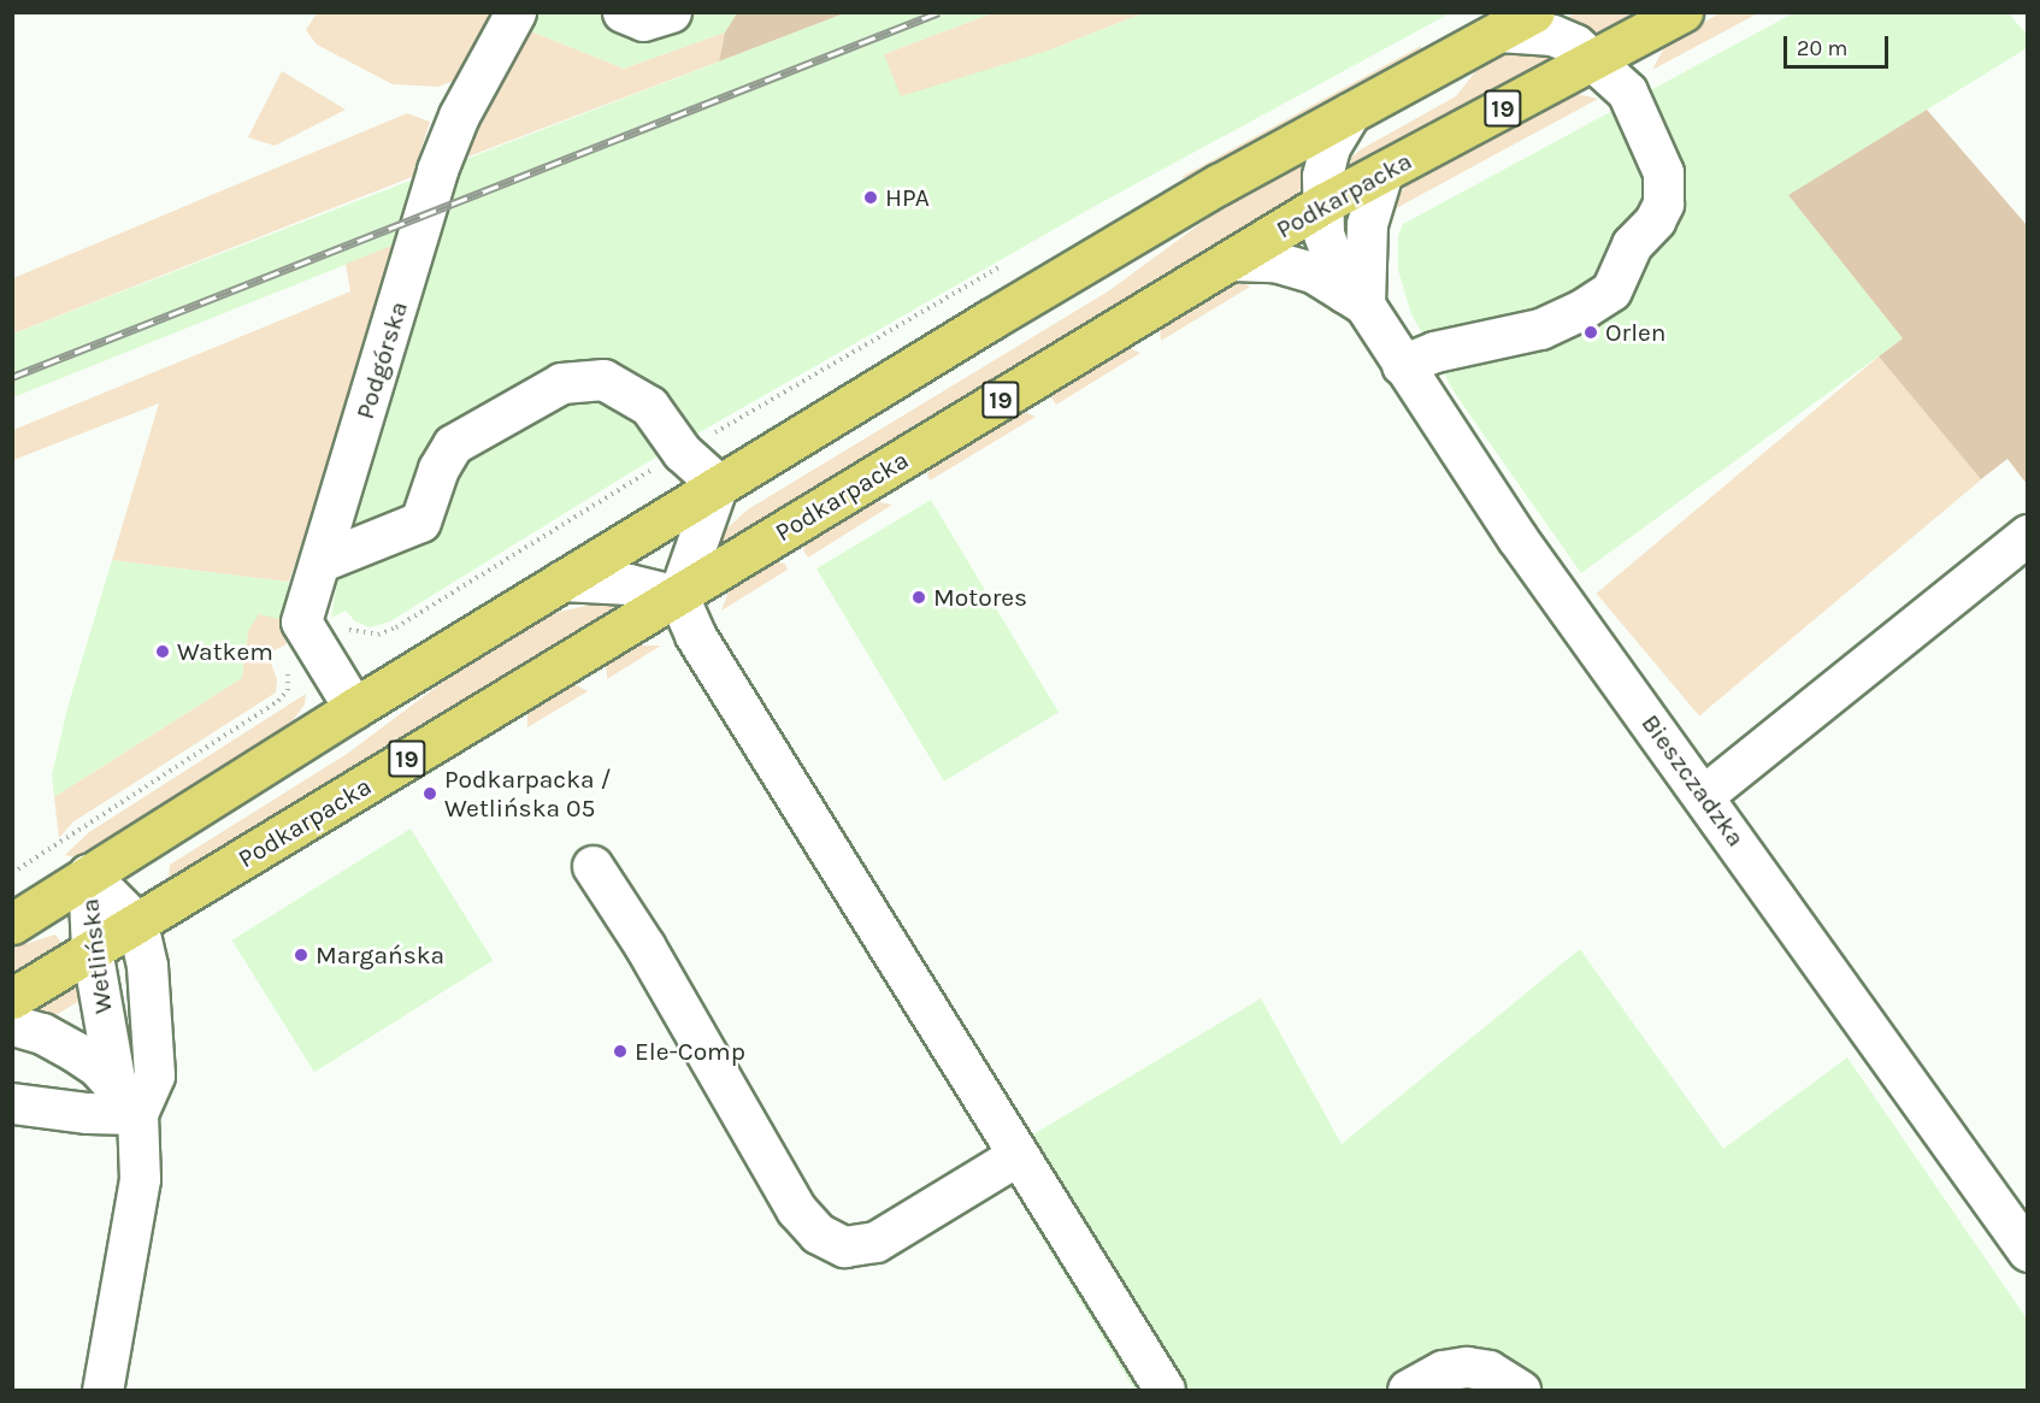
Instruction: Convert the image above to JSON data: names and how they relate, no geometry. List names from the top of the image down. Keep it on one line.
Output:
{"streets":{"main road":["19","Podkarpacka"],"street":["Podgórska","Bieszczadzka","Wetlińska"]},"crossings":[["Podkarpacka","Bieszczadzka"],["Podkarpacka","Wetlińska"]],"places":["HPA","Orlen","Motores","Watkem","Podkarpacka / Wetlińska 05","Margańska","Ele-Comp"],"scale_bar":"20 m"}
